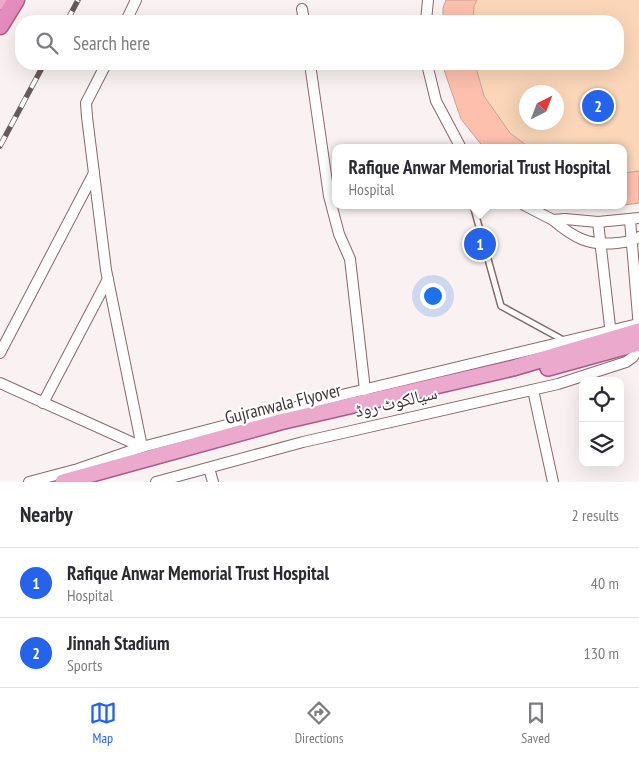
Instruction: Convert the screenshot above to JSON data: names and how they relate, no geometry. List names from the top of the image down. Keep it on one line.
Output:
{"streets":{"main road":["Gujranwala Flyover"],"street":["سیالکوٹ روڈ"]},"north":"top right","page":{"search":"Search here","pins":["2","1"],"popup":["Rafique Anwar Memorial Trust Hospital","Hospital"],"heading":["Nearby","2 results"],"list":[{"mark":"1","name":"Rafique Anwar Memorial Trust Hospital","note":"Hospital","value":"40 m"},{"mark":"2","name":"Jinnah Stadium","note":"Sports","value":"130 m"}],"nav":["Map","Directions","Saved"]}}
